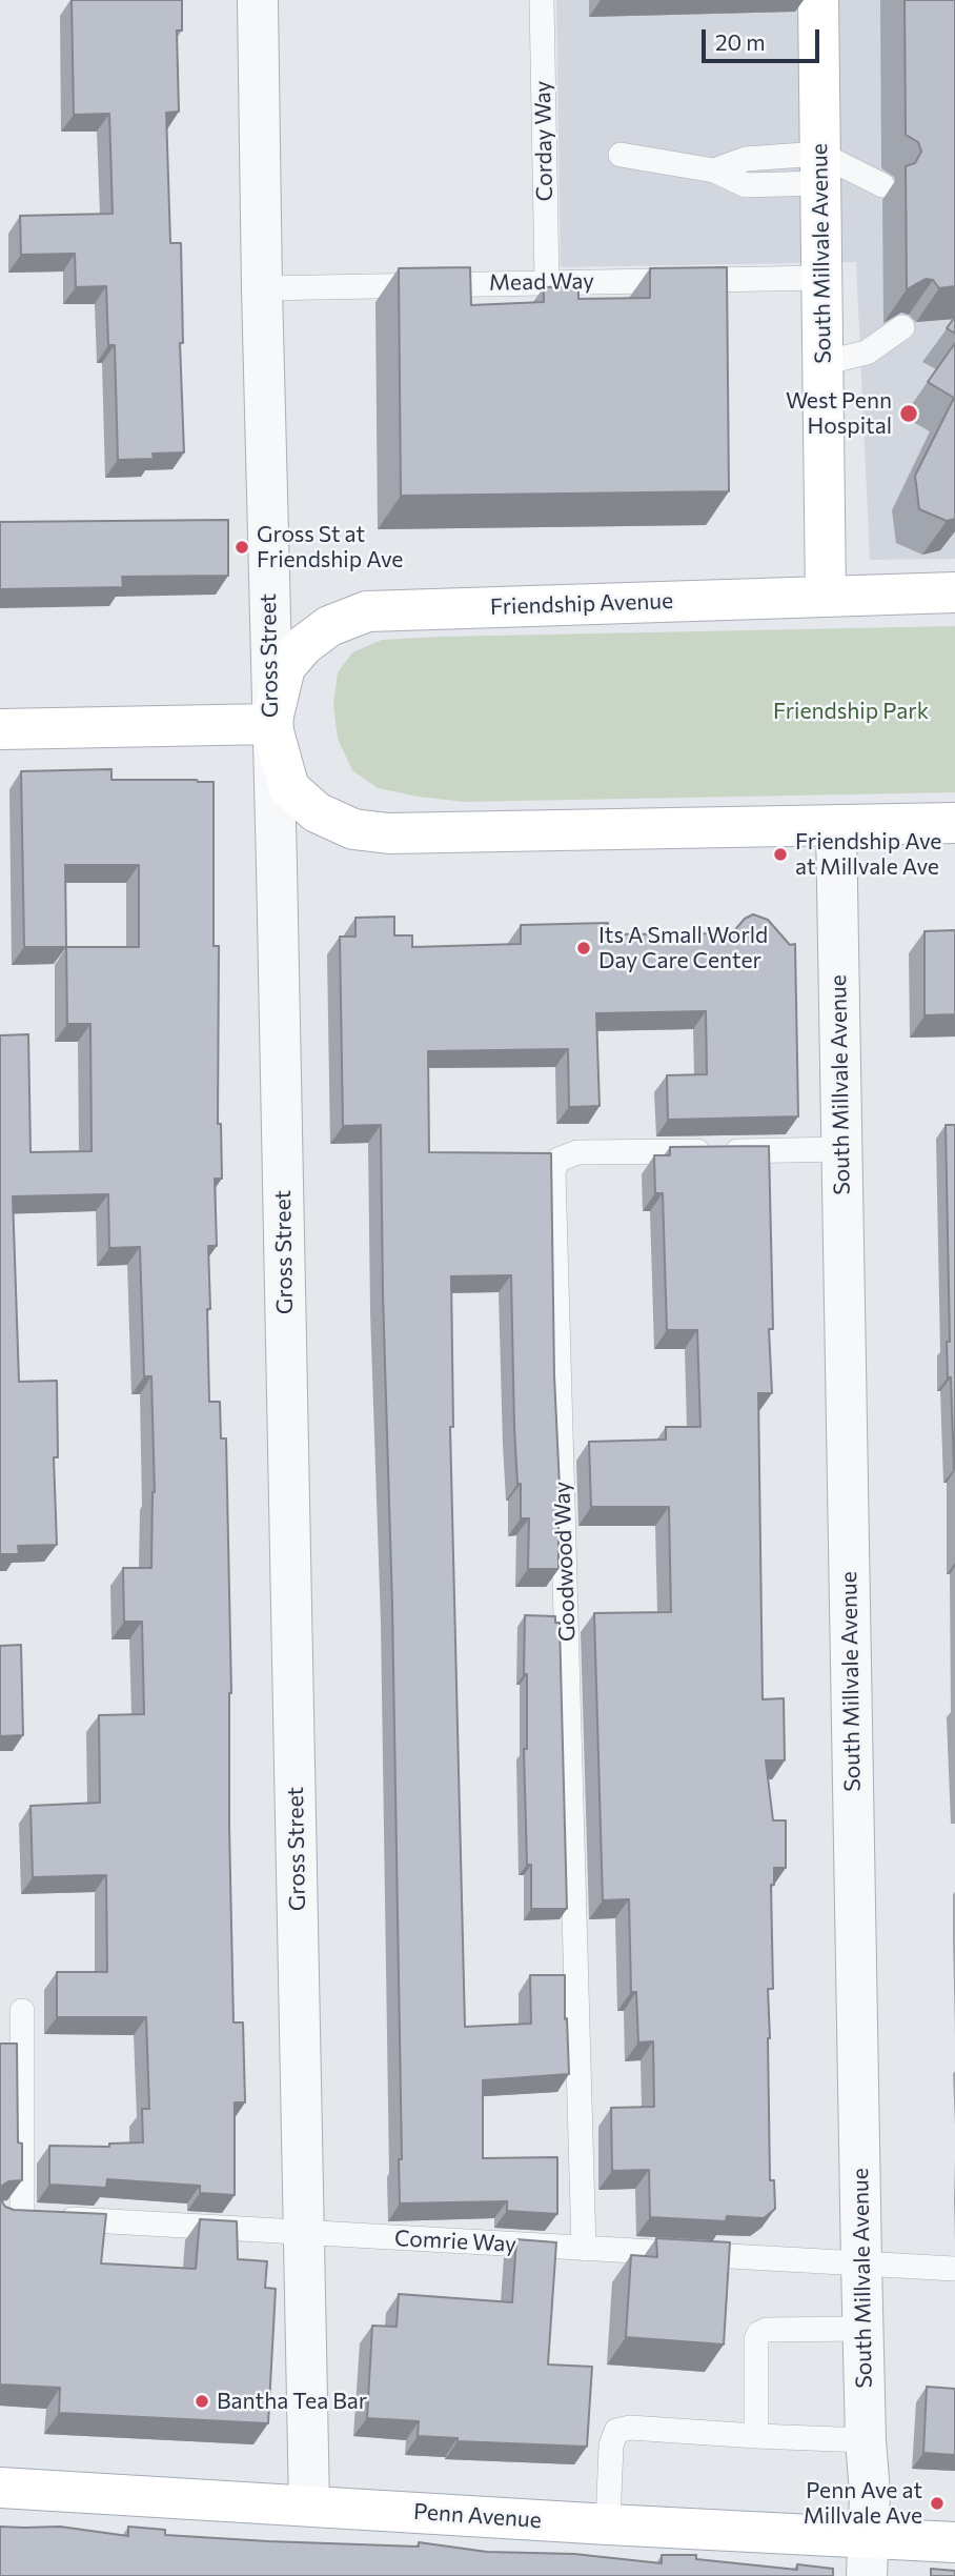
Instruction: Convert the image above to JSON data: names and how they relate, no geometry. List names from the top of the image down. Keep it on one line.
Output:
{"streets":{"street":["South Millvale Avenue","Friendship Avenue","Gross Street","Penn Avenue"],"lane":["Corday Way","Mead Way","Goodwood Way","Comrie Way"]},"crossings":[["Corday Way","Mead Way"],["South Millvale Avenue","Mead Way"],["South Millvale Avenue","Friendship Avenue"],["South Millvale Avenue","Goodwood Way"],["South Millvale Avenue","Comrie Way"],["South Millvale Avenue","Penn Avenue"],["Mead Way","Gross Street"],["Friendship Avenue","Gross Street"],["Gross Street","Comrie Way"],["Gross Street","Penn Avenue"],["Goodwood Way","Comrie Way"]],"parks":["Friendship Park"],"places":["West Penn Hospital","Gross St at Friendship Ave","Friendship Ave at Millvale Ave","Its A Small World Day Care Center","Bantha Tea Bar","Penn Ave at Millvale Ave"],"scale_bar":"20 m"}
